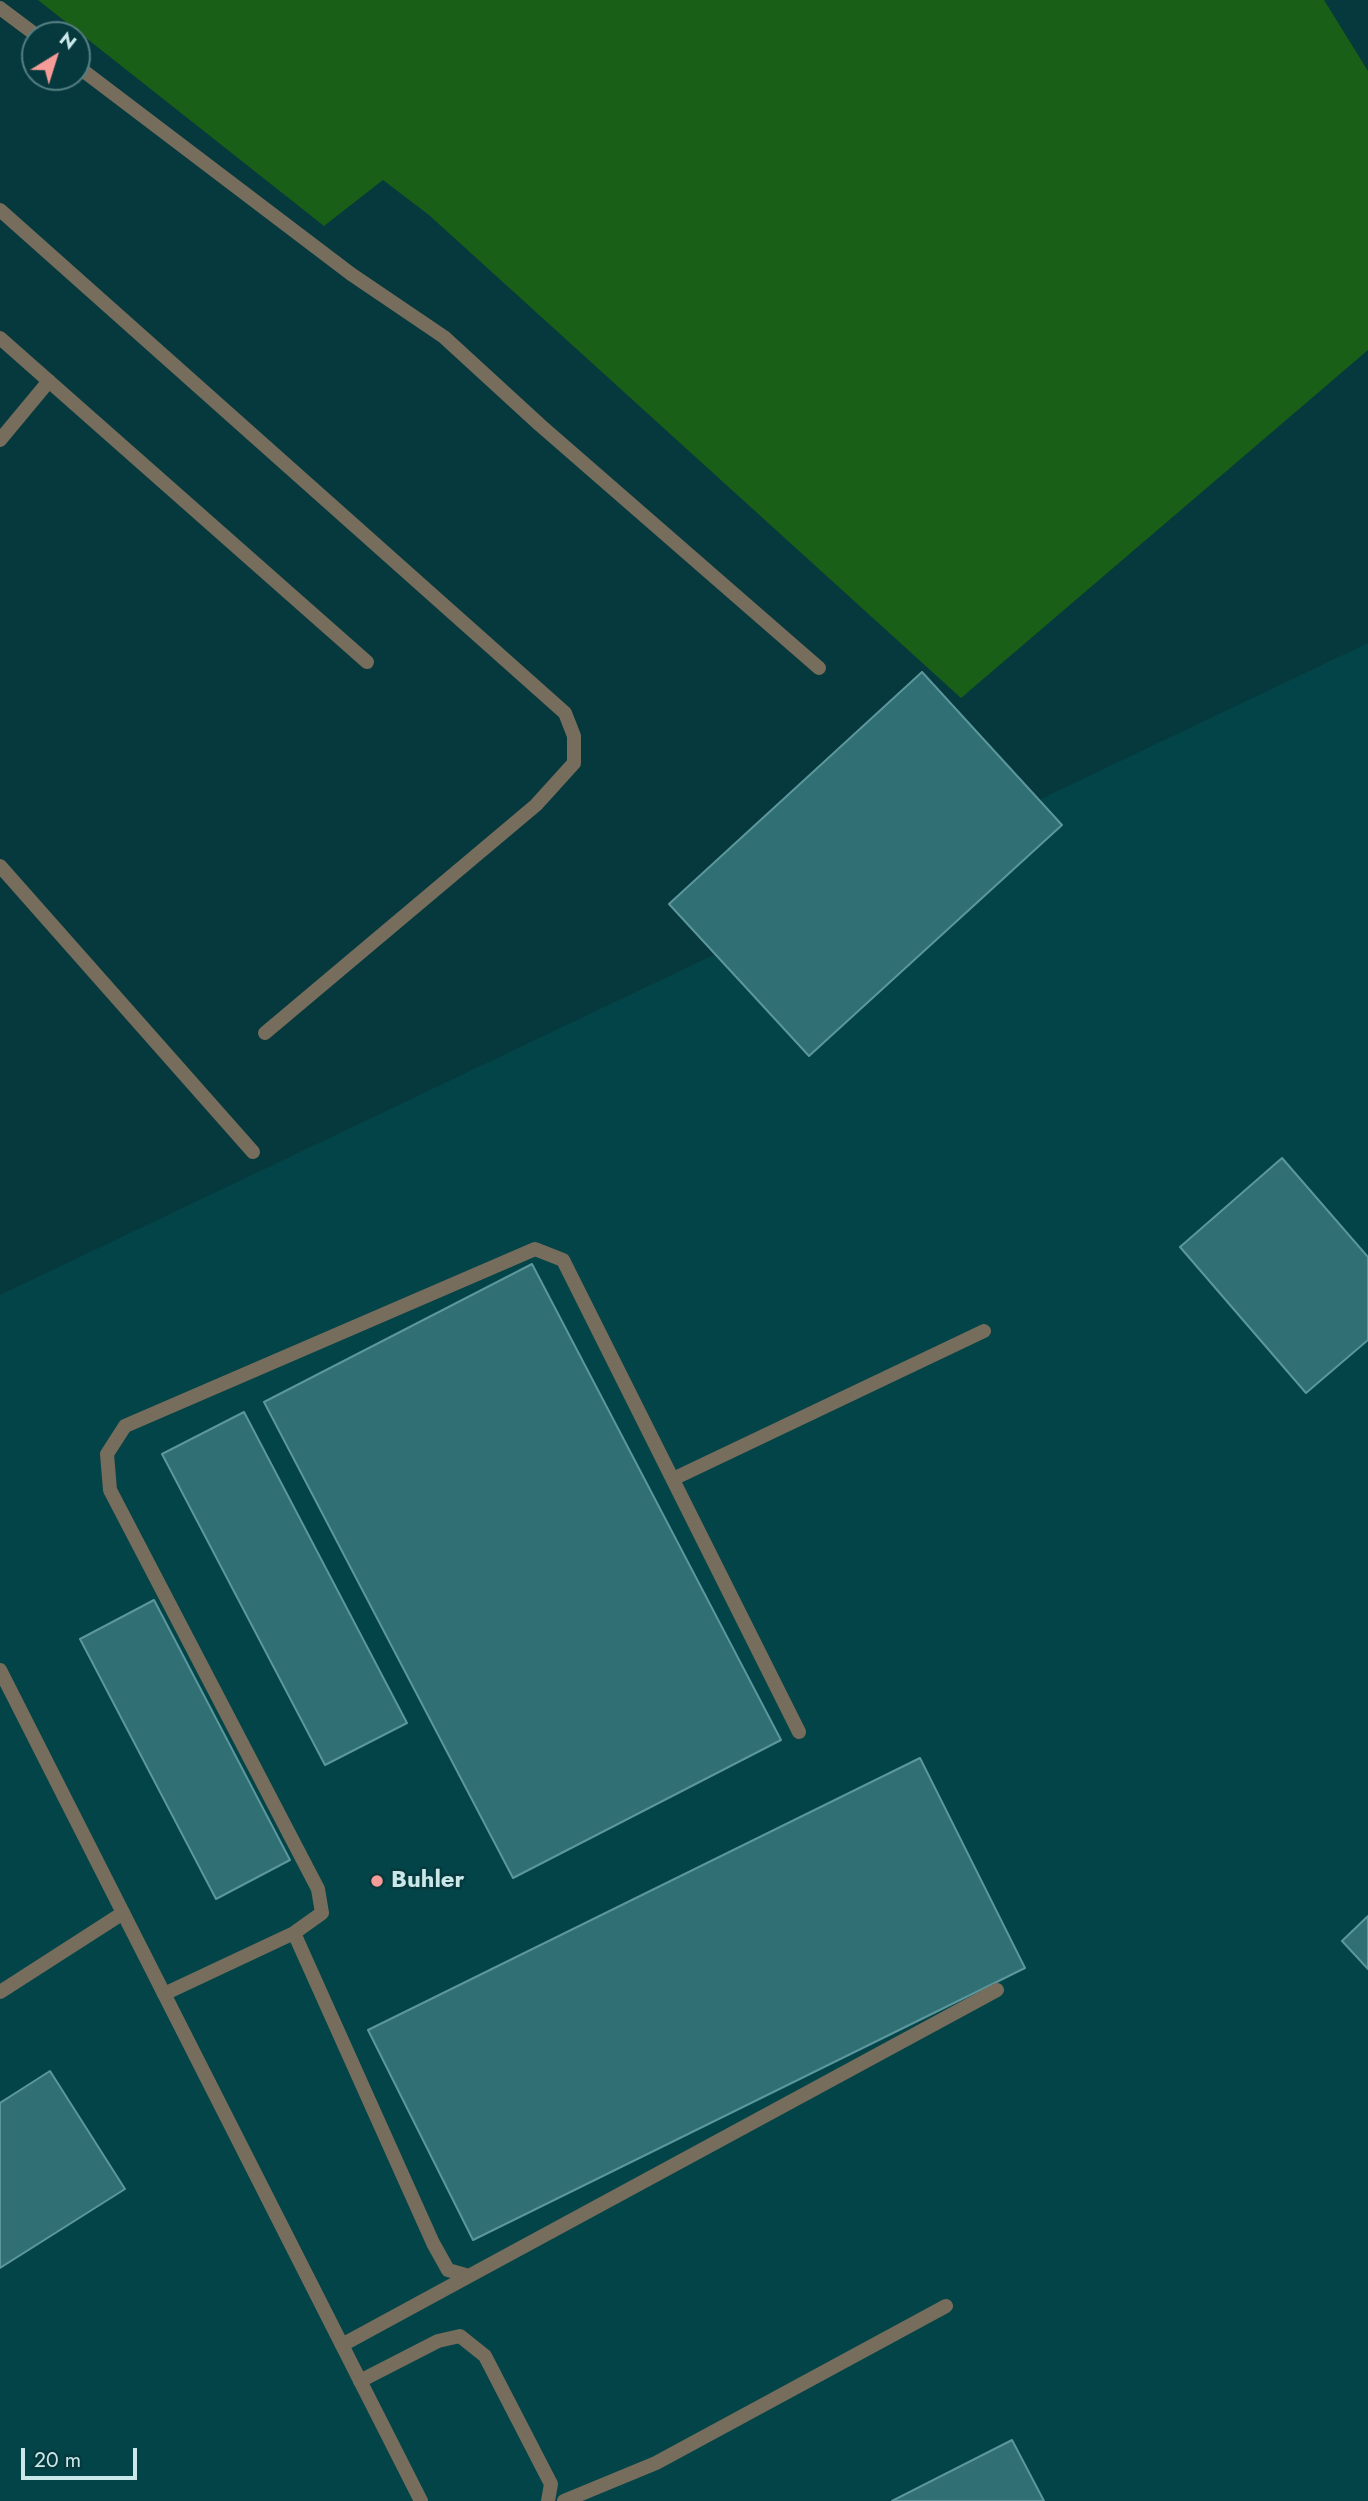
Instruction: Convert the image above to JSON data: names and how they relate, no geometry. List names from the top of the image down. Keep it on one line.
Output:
{"places":["Buhler"],"scale_bar":"20 m","north":"top right"}
